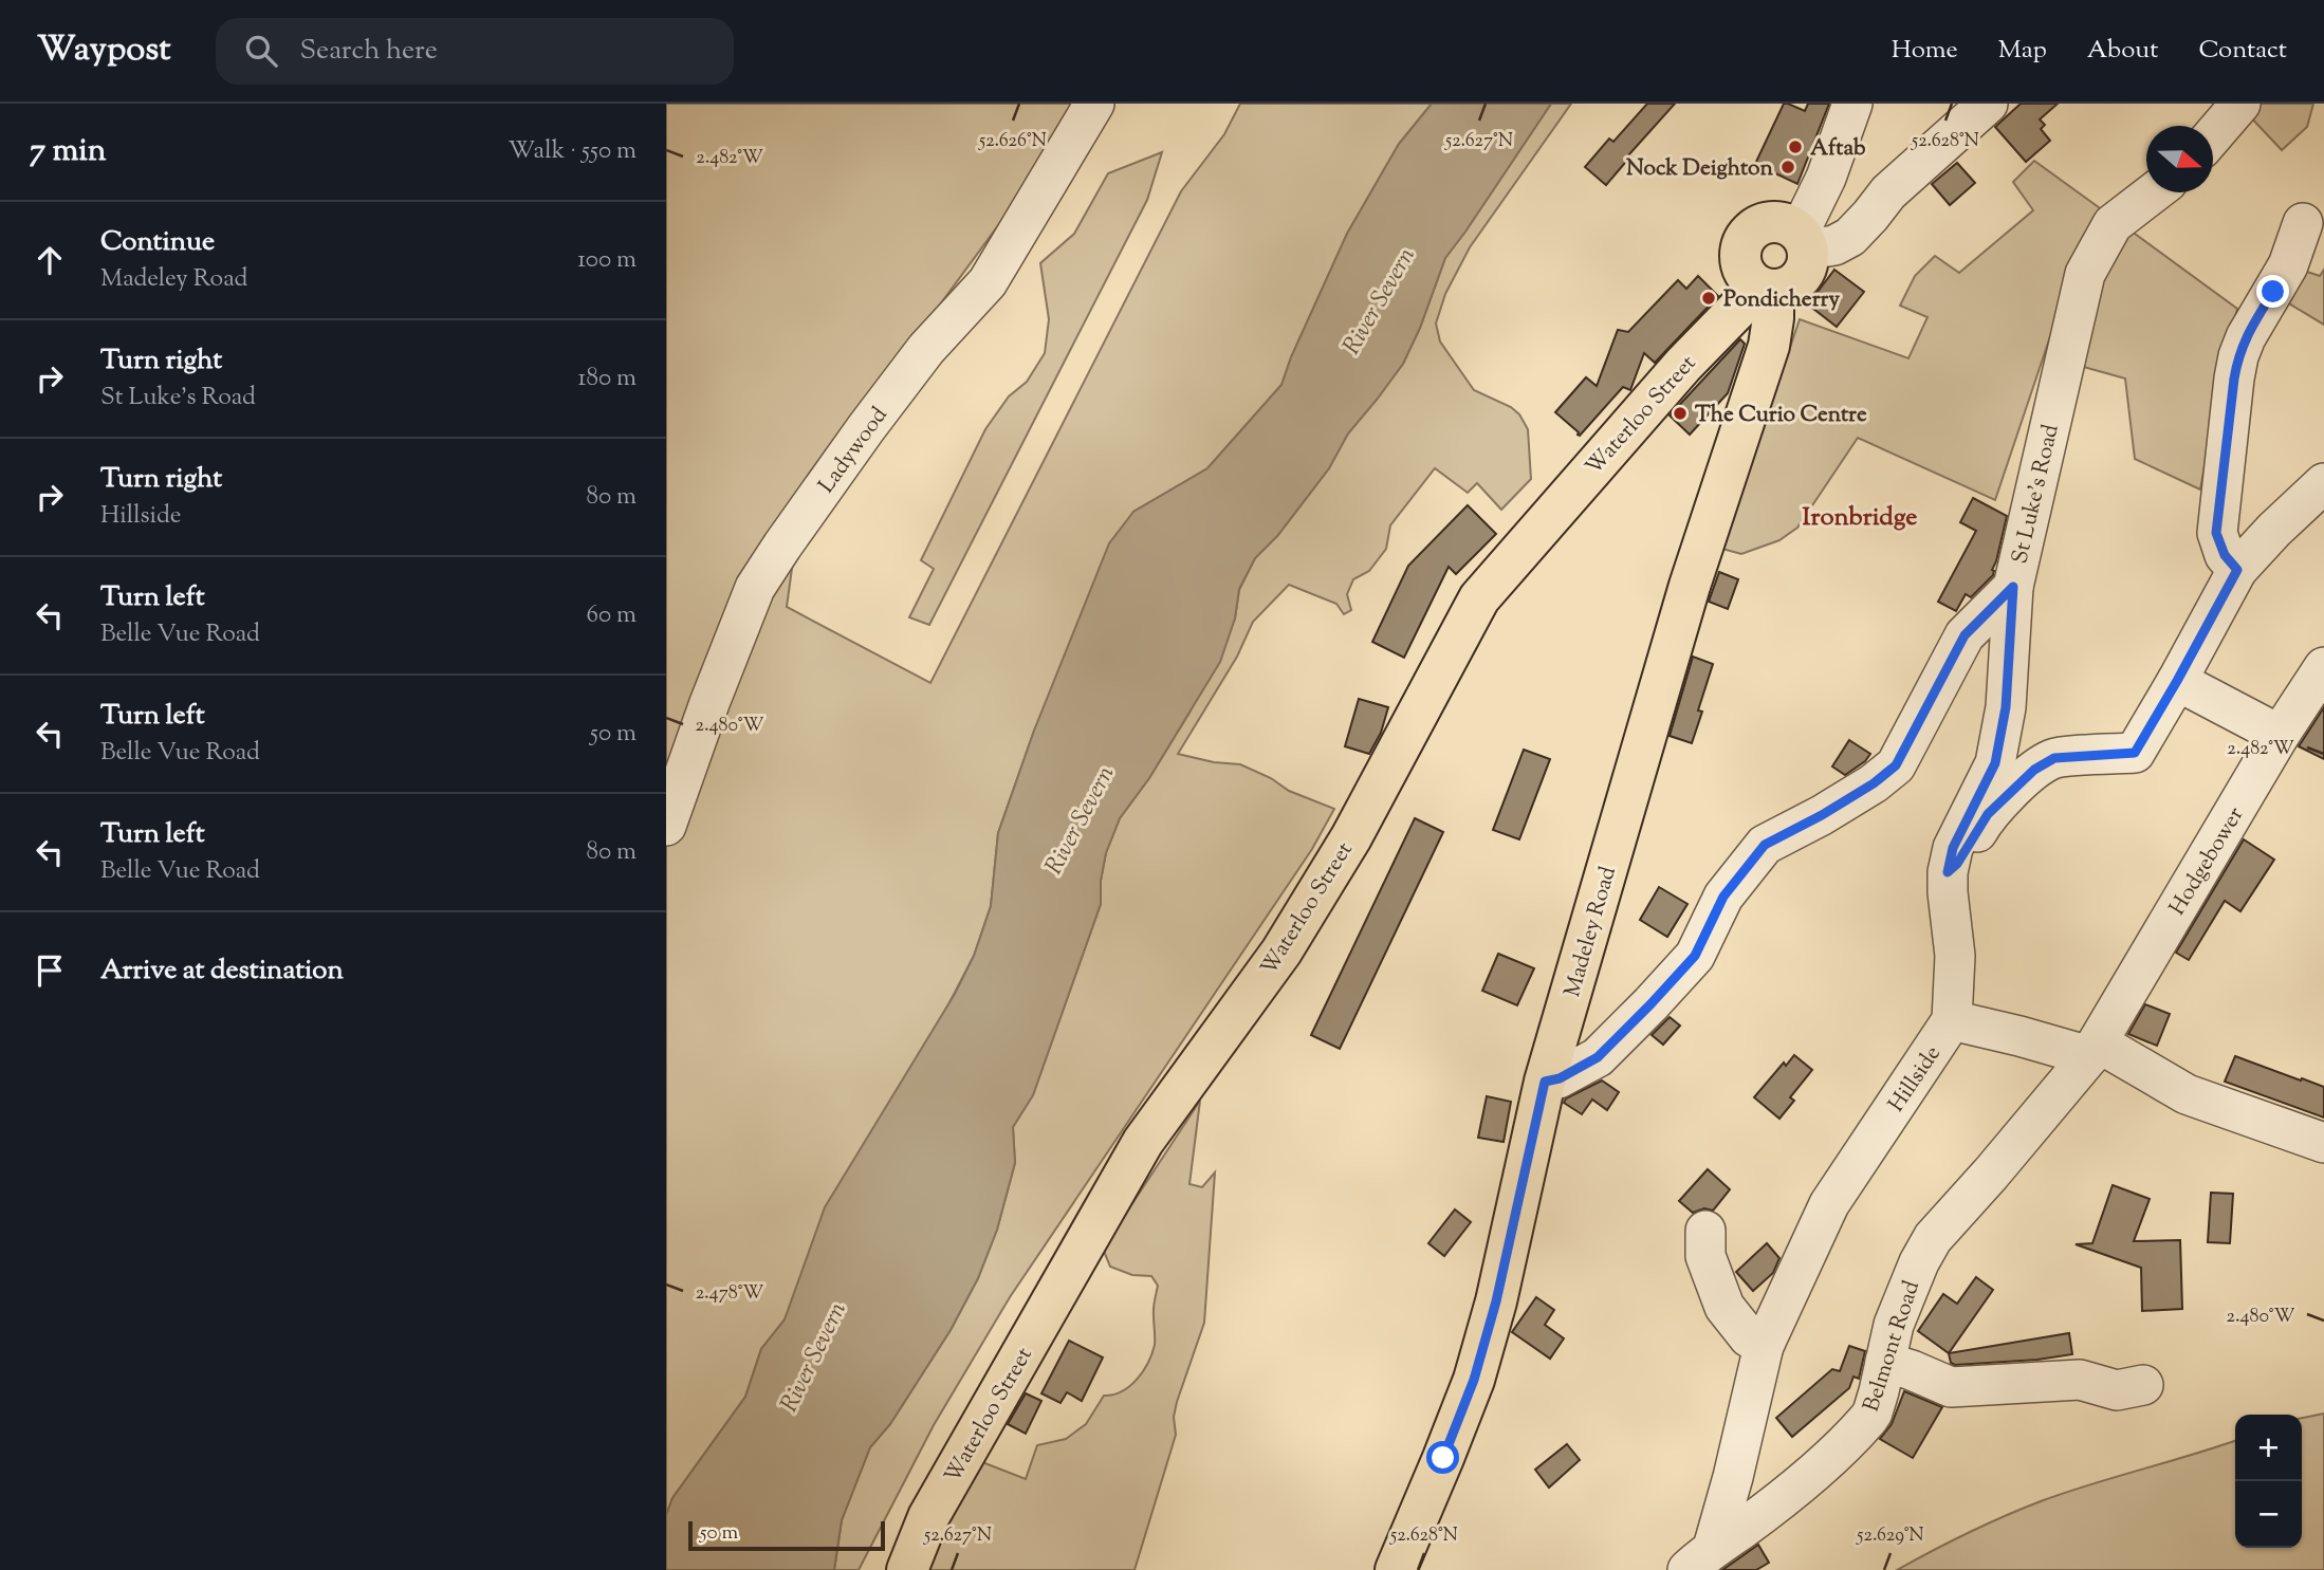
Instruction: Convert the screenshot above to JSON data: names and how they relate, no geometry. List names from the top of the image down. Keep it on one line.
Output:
{"streets":{"main road":["Waterloo Street","Madeley Road"],"street":["Ladywood","St Luke's Road","Hodgebower","Hillside","Belmont Road"]},"crossings":[["Waterloo Street","Madeley Road"],["St Luke's Road","Madeley Road"],["St Luke's Road","Hillside"],["Hodgebower","Belmont Road"],["Hillside","Belmont Road"]],"districts":["Ironbridge"],"water":["River Severn"],"places":["Aftab","Nock Deighton","Pondicherry","The Curio Centre"],"scale_bar":"50 m","north":"right","page":{"header":"Waypost","search":"Search here","nav":["Home","Map","About","Contact"],"heading":["7 min","Walk · 550 m"],"list":[["Continue","Madeley Road","100 m"],["Turn right","St Luke's Road","180 m"],["Turn right","Hillside","80 m"],["Turn left","Belle Vue Road","60 m"],["Turn left","Belle Vue Road","50 m"],["Turn left","Belle Vue Road","80 m"],"Arrive at destination"],"map_buttons":["+","−"],"scale":"50 m"},"coordinates":["52.626°N","52.627°N","52.628°N","2.482°W","2.480°W","2.478°W","52.629°N"]}
